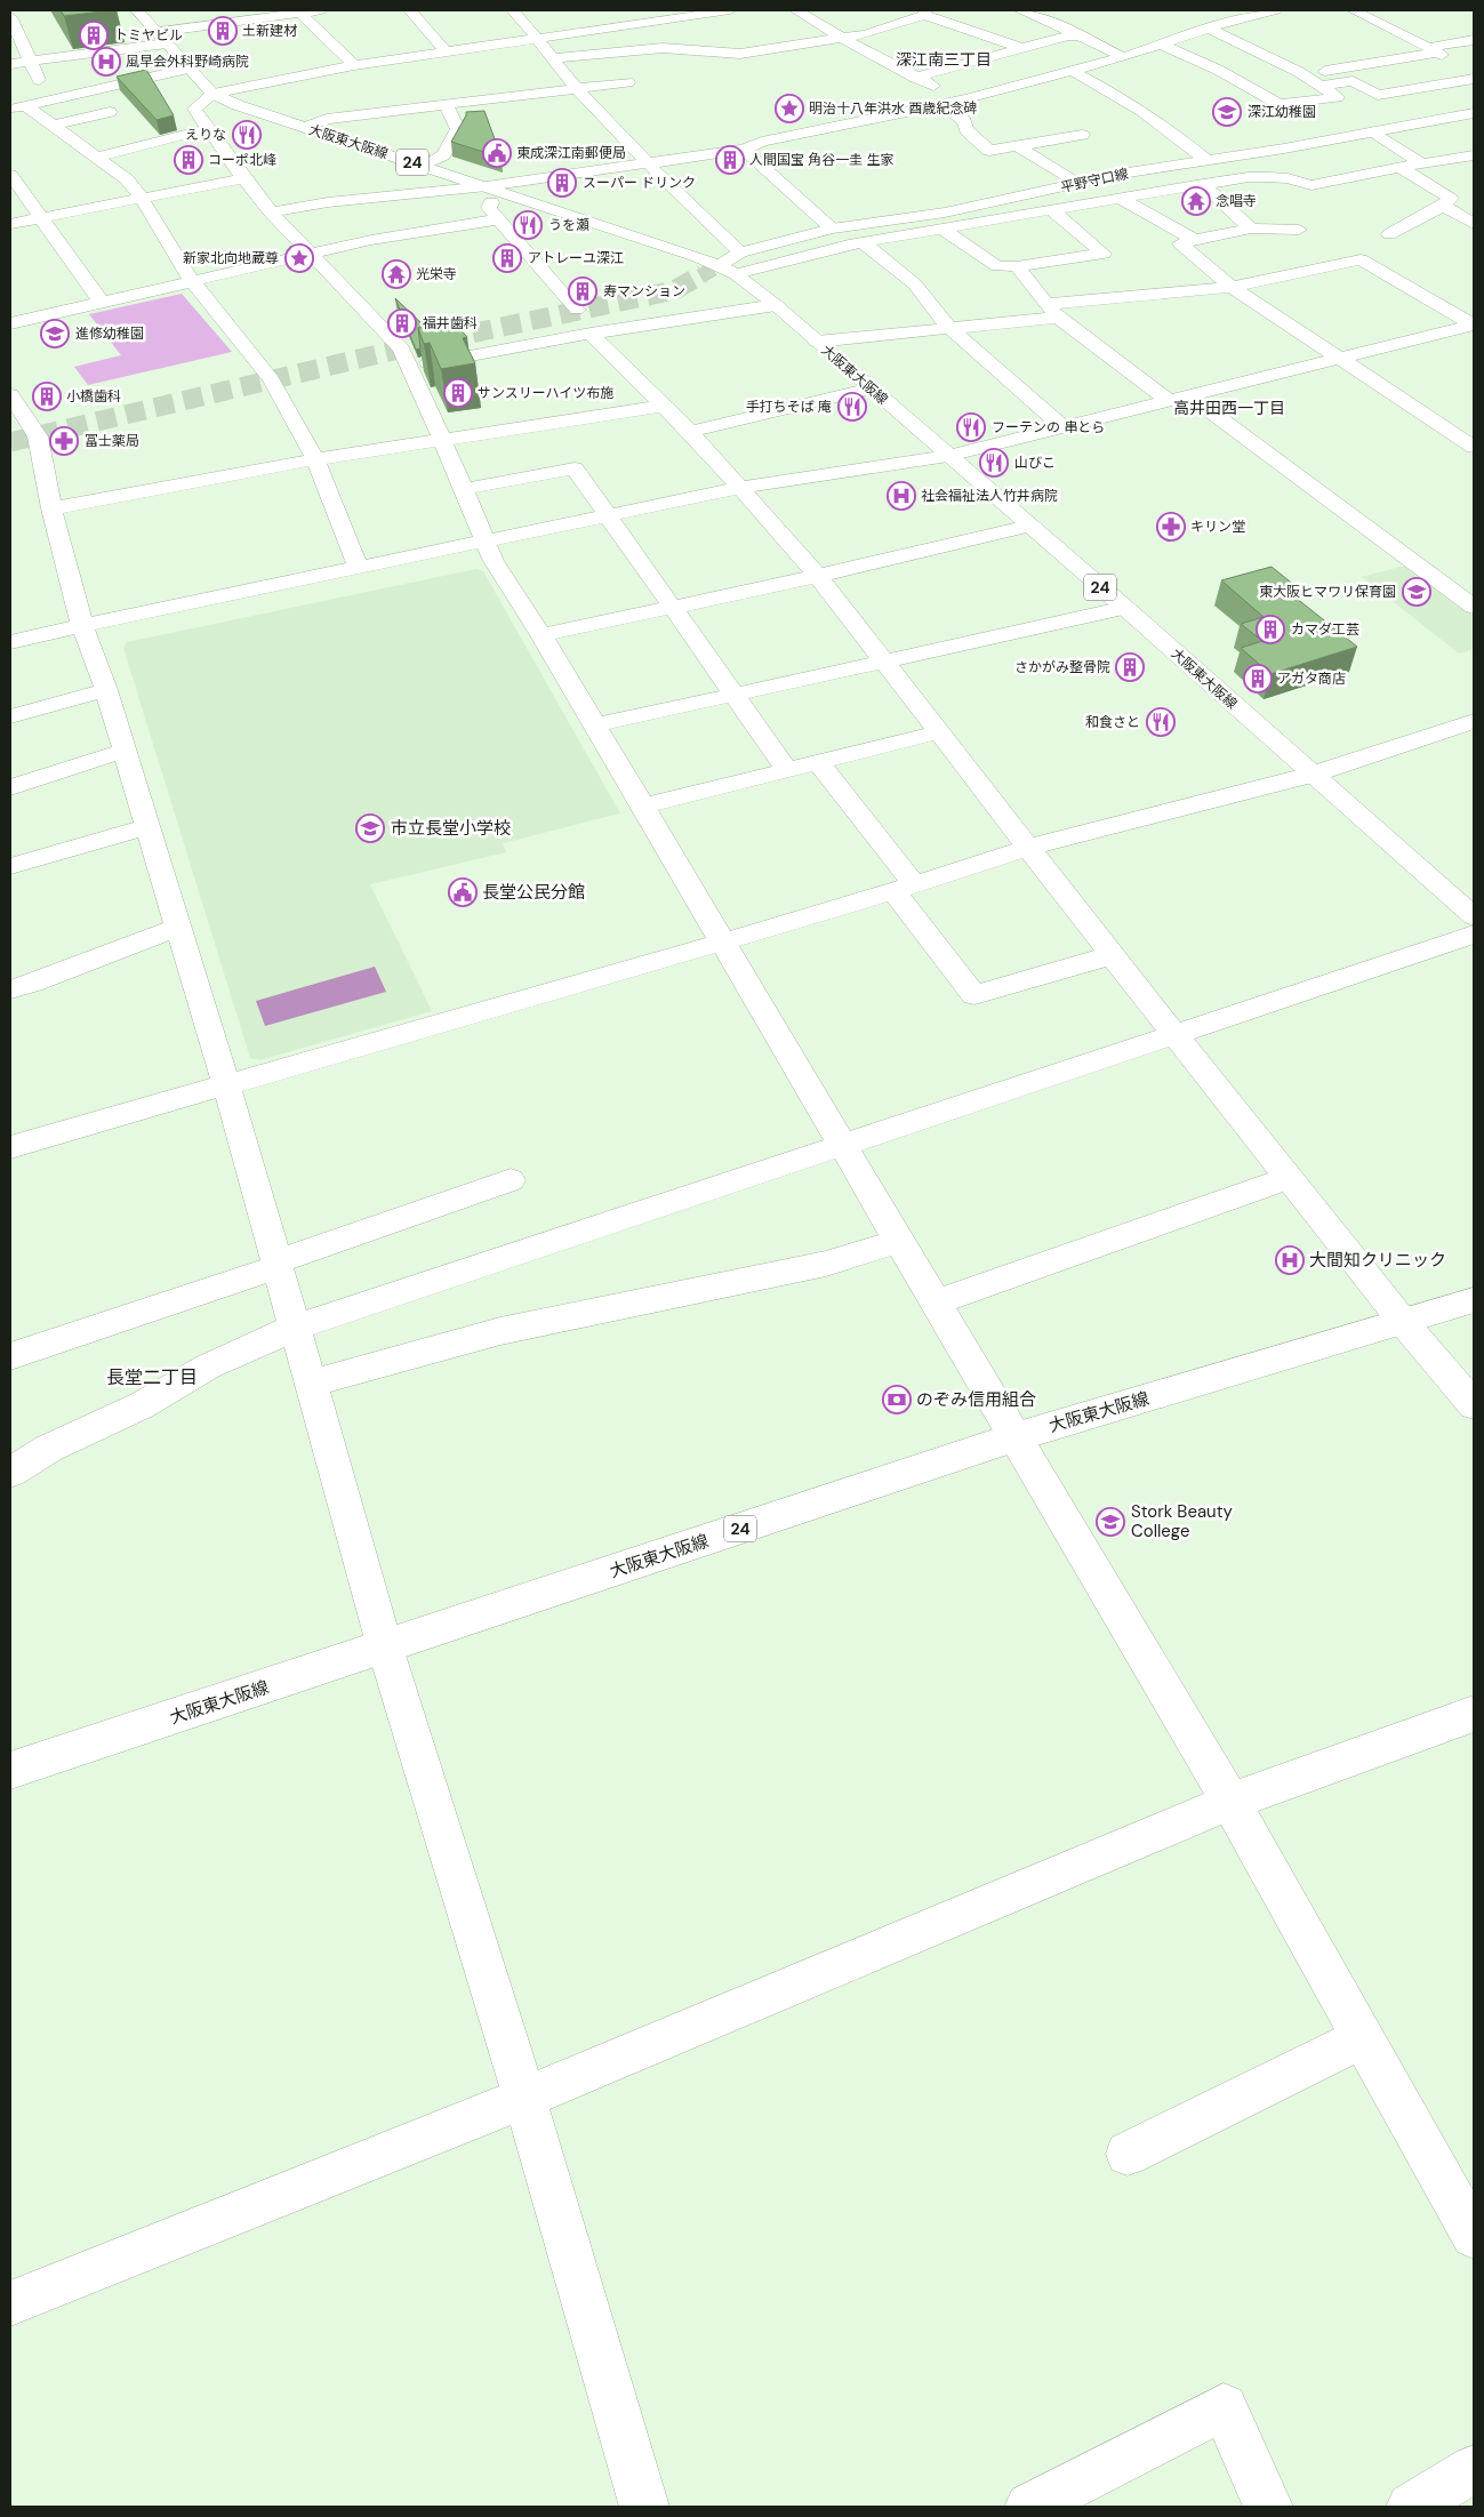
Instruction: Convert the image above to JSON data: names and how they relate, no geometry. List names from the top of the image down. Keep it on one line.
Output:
{"streets":{"street":["大阪東大阪線","24","平野守口線"]},"crossings":[["大阪東大阪線","平野守口線"]],"districts":["深江南三丁目","高井田西一丁目","長堂二丁目"],"places":{"building":["土新建材","トミヤビル","コーポ北峰","人間国宝 角谷一圭 生家","スーパー ドリンク","アトレーユ深江","寿マンション","福井歯科","サンスリーハイツ布施","小橋歯科","カマダ工芸","さかがみ整骨院","アガタ商店"],"hospital":["風早会外科野崎病院","社会福祉法人竹井病院","大間知クリニック"],"place":["明治十八年洪水 酉歳紀念碑","新家北向地蔵尊"],"school or university":["深江幼稚園","進修幼稚園","東大阪ヒマワリ保育園","市立長堂小学校","Stork Beauty College"],"restaurant":["えりな","うを瀬","手打ちそば 庵","フーテンの 串とら","山びこ","和食さと"],"public building":["東成深江南郵便局","長堂公民分館"],"temple":["念唱寺","光栄寺"],"pharmacy":["冨士薬局","キリン堂"],"bank":["のぞみ信用組合"]}}
